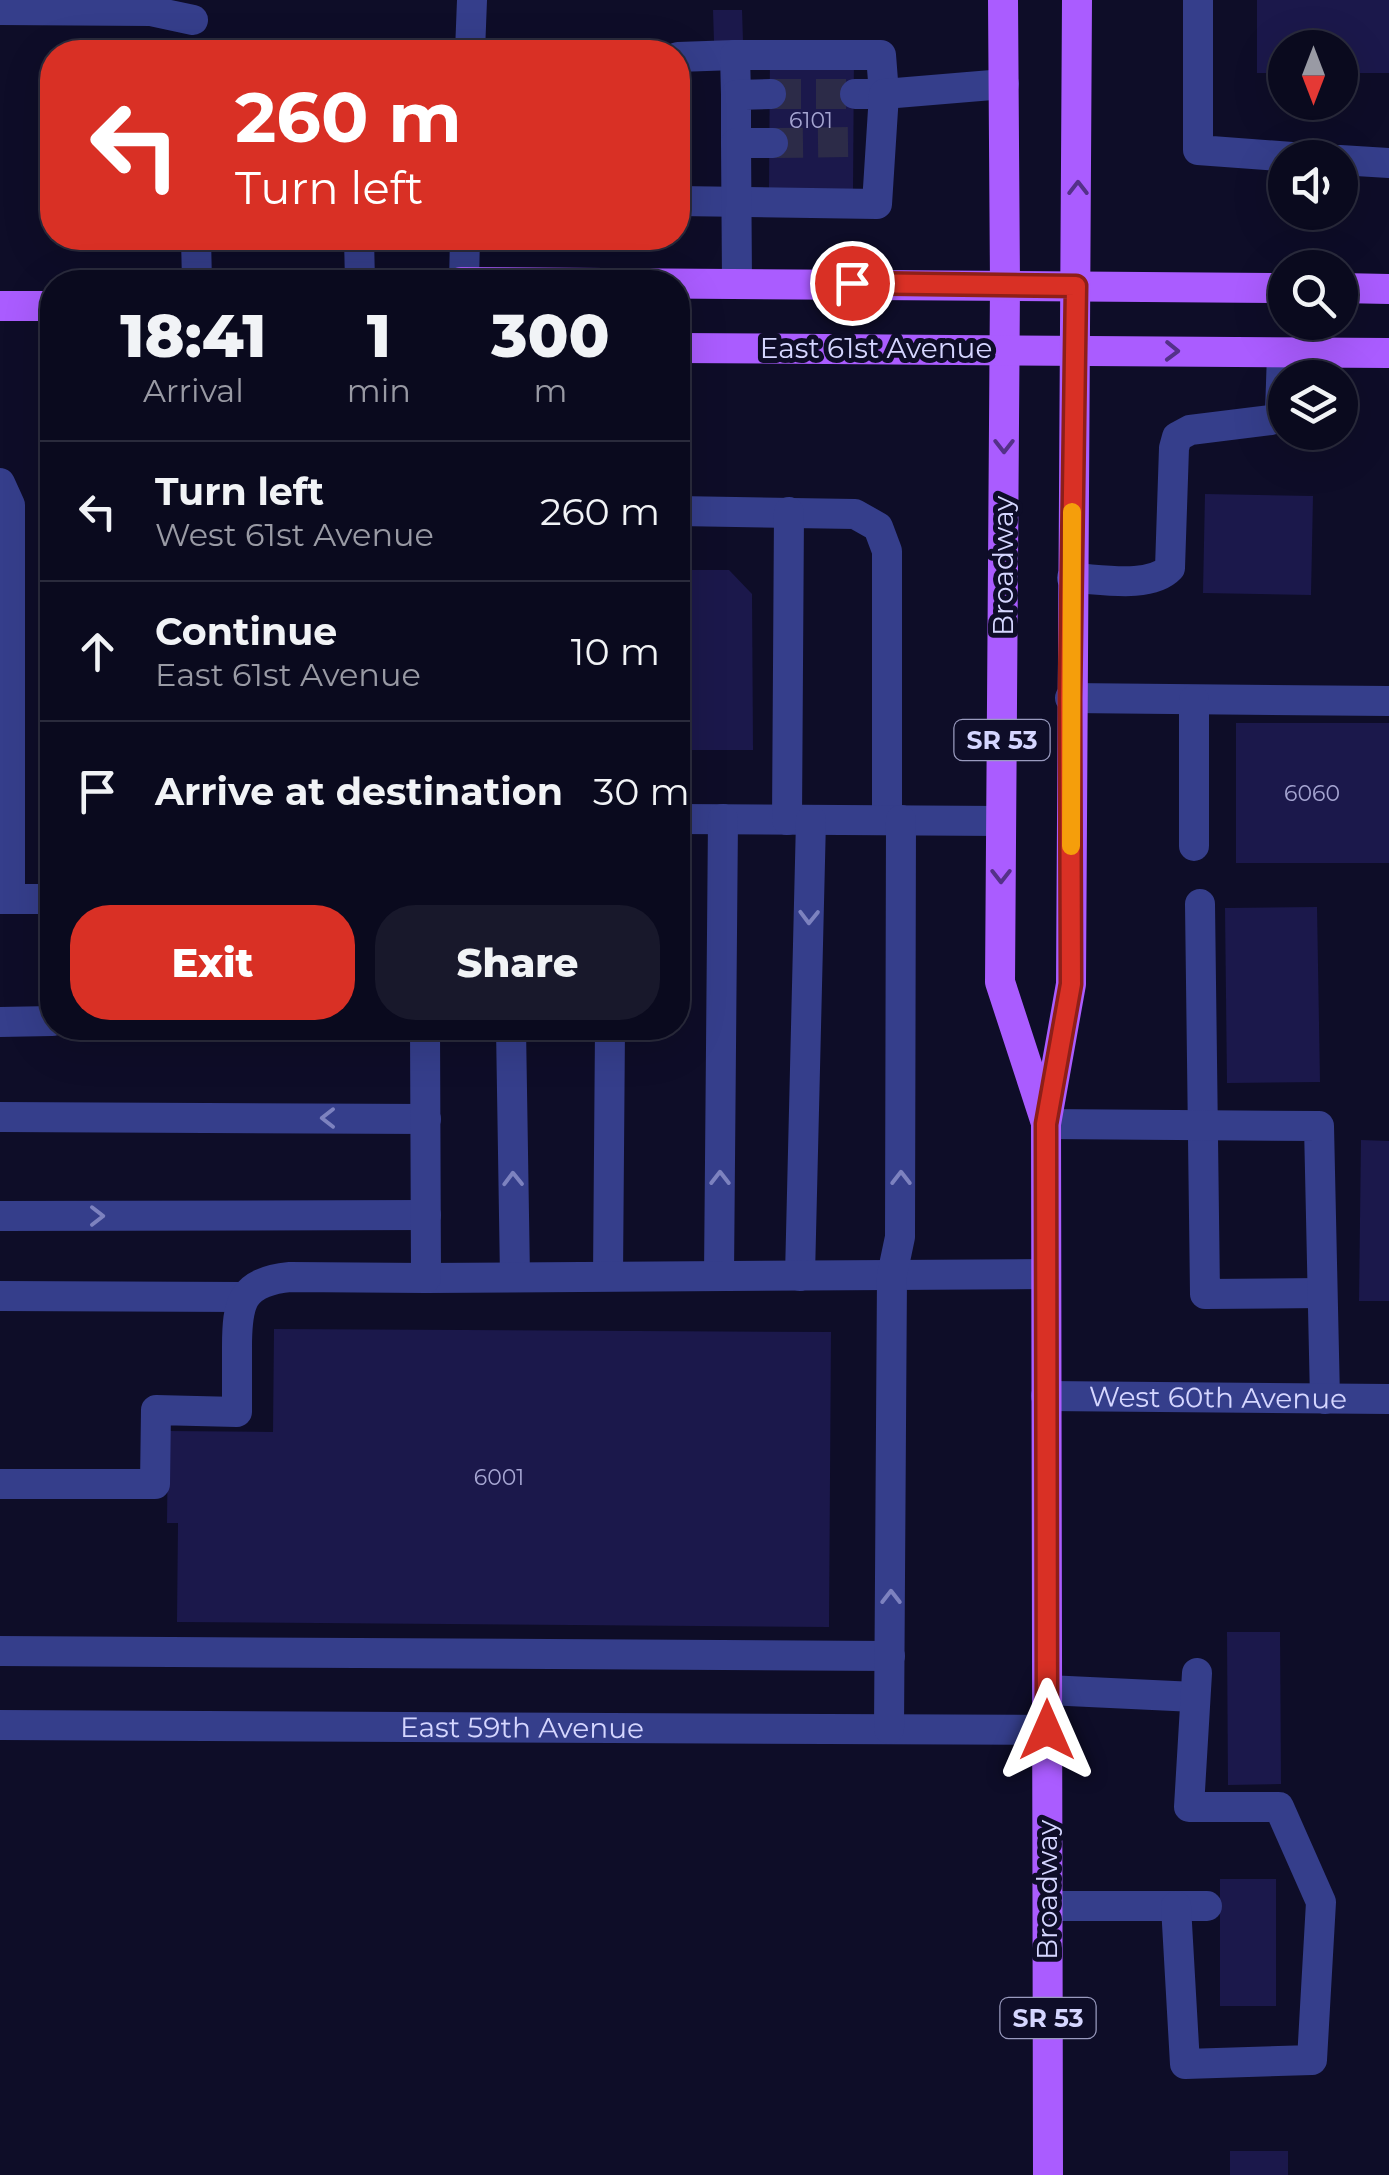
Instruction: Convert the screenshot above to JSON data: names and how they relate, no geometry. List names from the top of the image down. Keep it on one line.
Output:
{"streets":{"main road":["East 61st Avenue","Broadway","SR 53"],"street":["West 60th Avenue","East 59th Avenue"]},"crossings":[["East 61st Avenue","Broadway"],["Broadway","West 60th Avenue"],["Broadway","East 59th Avenue"]],"house_numbers":["6101","6060","6001"],"north":"bottom","page":{"turn":["260 m","Turn left"],"eta":["18:41","Arrival","1","min","300","m"],"list":[{"name":"Turn left","note":"West 61st Avenue","value":"260 m"},{"name":"Continue","note":"East 61st Avenue","value":"10 m"},{"name":"Arrive at destination","value":"30 m"}],"buttons":["Exit","Share"]}}
